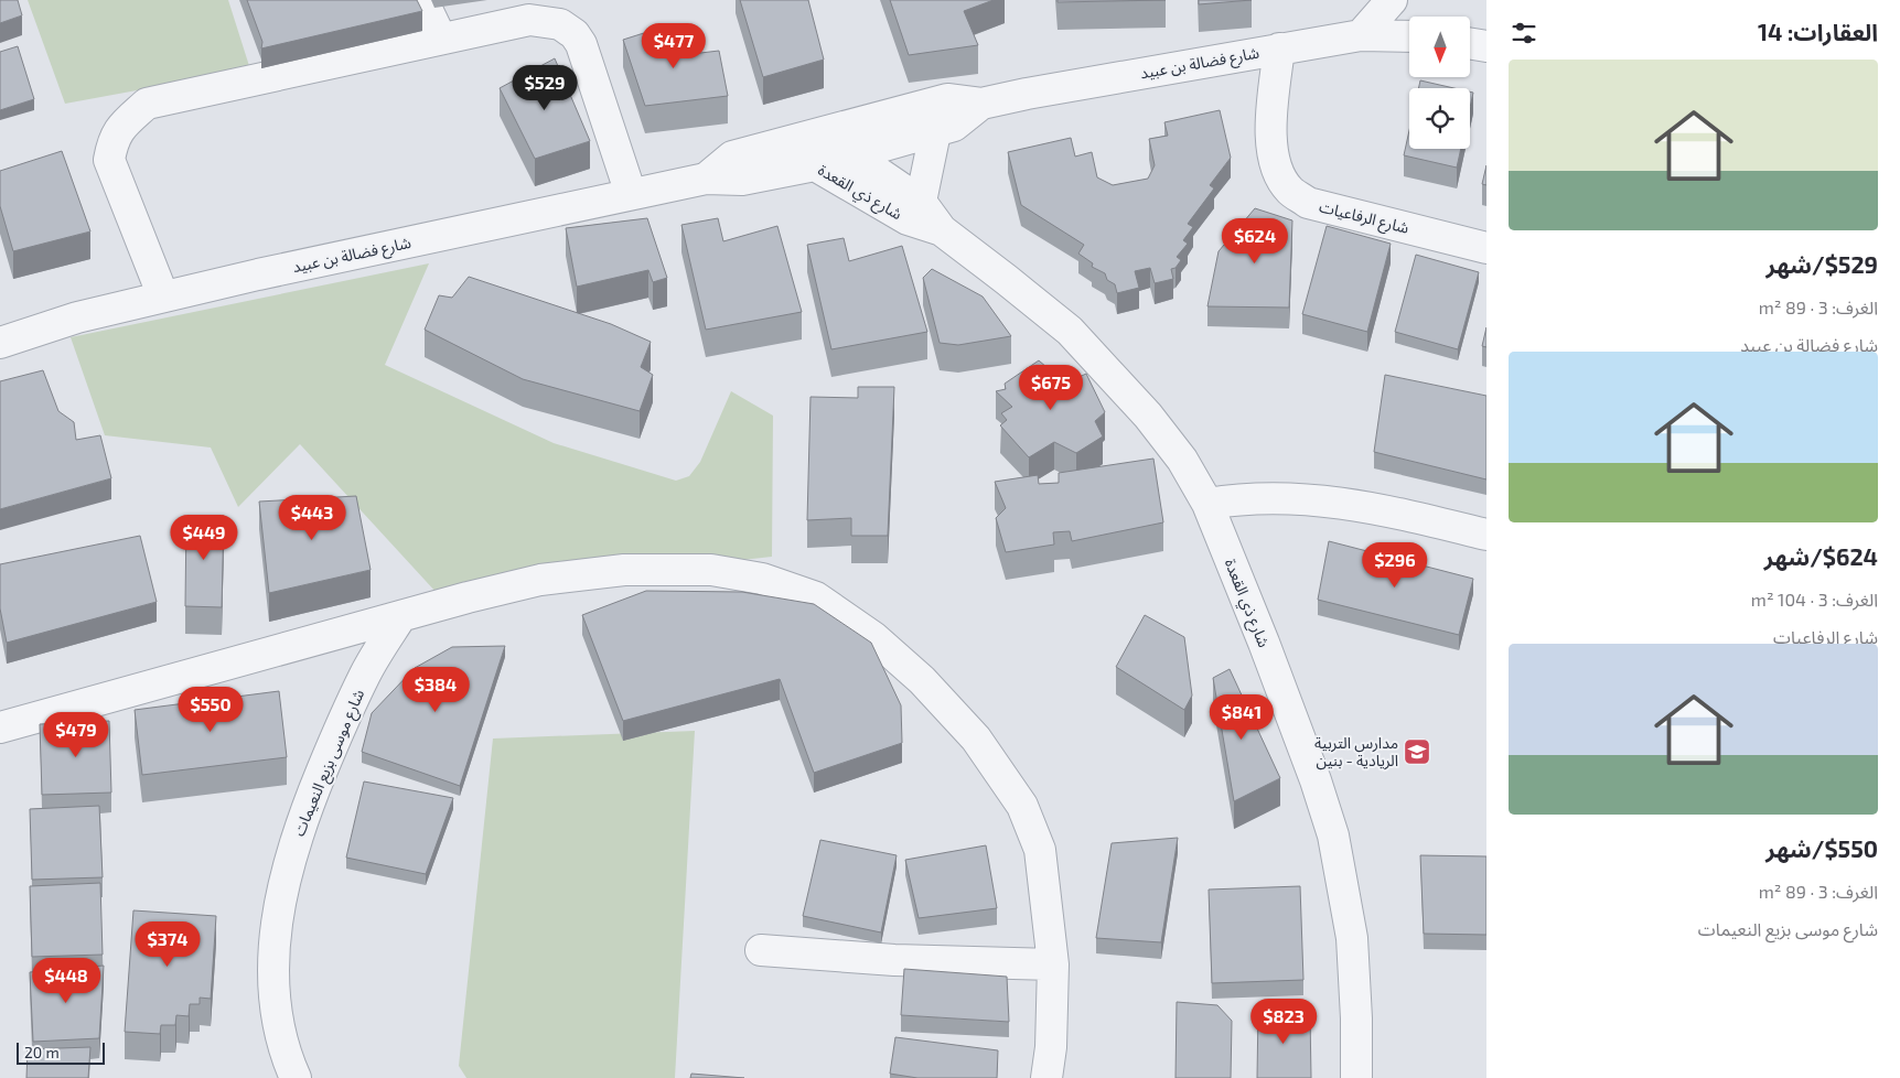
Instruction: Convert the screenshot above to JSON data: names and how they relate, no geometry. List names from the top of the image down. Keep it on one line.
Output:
{"streets":{"street":["شارع فضالة بن عبيد","شارع ذي القعدة","شارع الرفاعيات","شارع موسى بزيع النعيمات"]},"crossings":[["شارع فضالة بن عبيد","شارع ذي القعدة"],["شارع فضالة بن عبيد","شارع الرفاعيات"]],"places":{"school or university":["مدارس التربية الريادية - بنين"]},"scale_bar":"20 m","north":"bottom","page":{"heading":"العقارات: 14","price":["$477","$529","$624","$675","$443","$449","$296","$384","$550","$841","$479","$374","$448","$823"],"list":[{"name":"$529/شهر","note":"الغرف: 3 · 89 m² · شارع فضالة بن عبيد"},{"name":"$624/شهر","note":"الغرف: 3 · 104 m² · شارع الرفاعيات"},{"name":"$550/شهر","note":"الغرف: 3 · 89 m² · شارع موسى بزيع النعيمات"}],"scale":"20 m"}}
